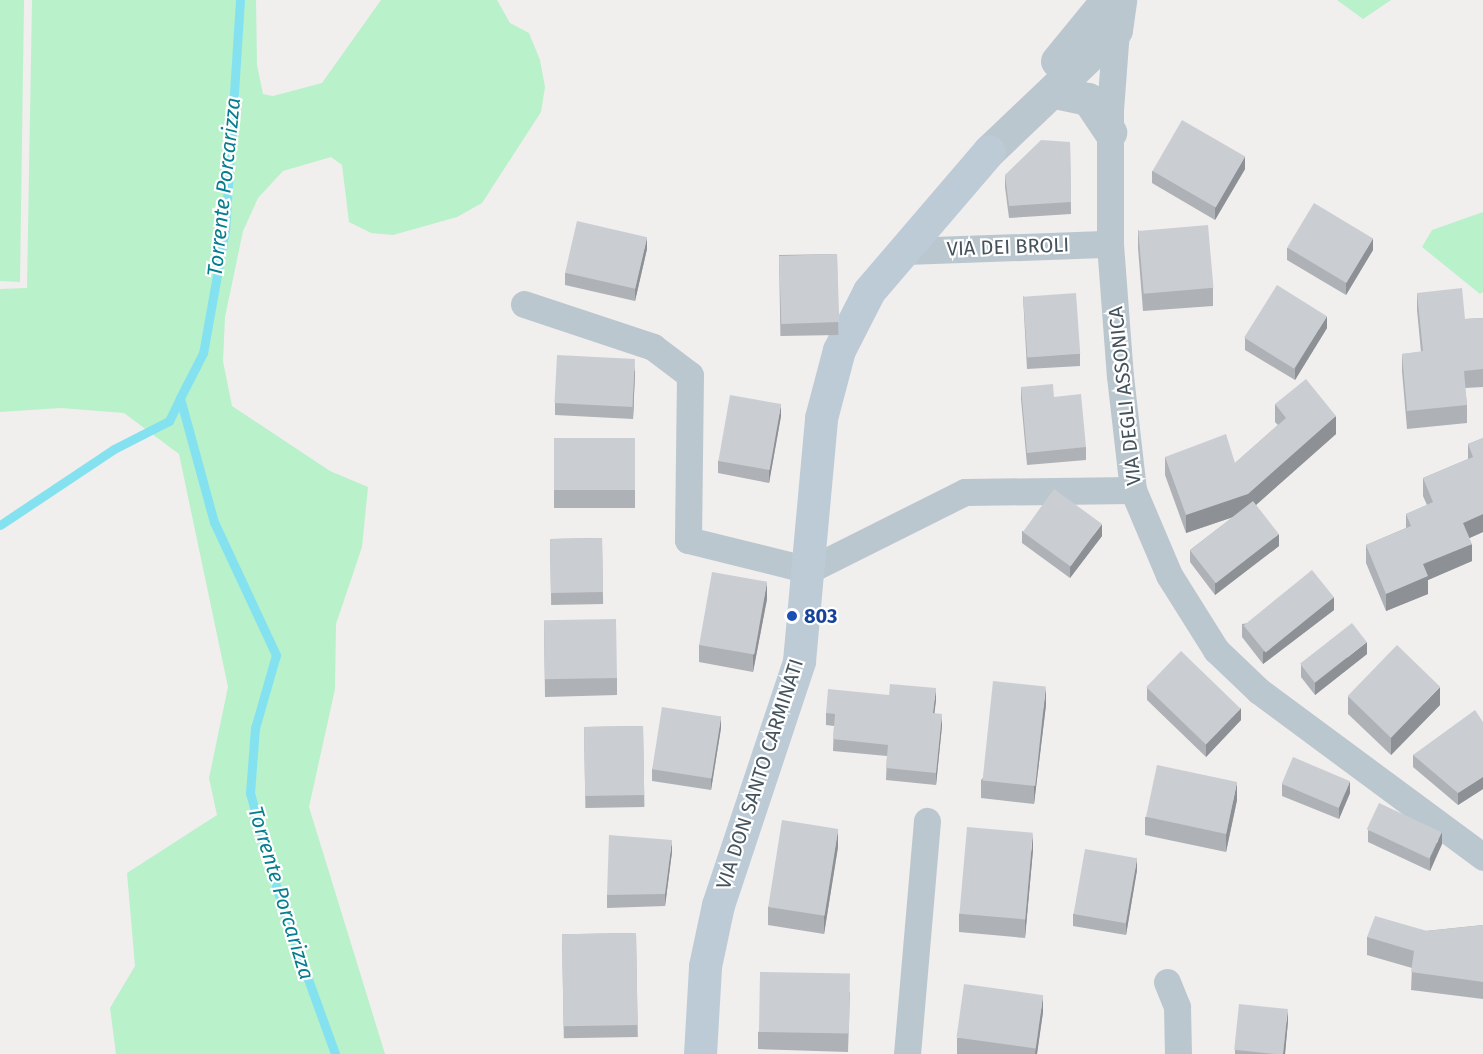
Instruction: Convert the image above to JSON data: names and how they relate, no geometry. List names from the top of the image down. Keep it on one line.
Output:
{"streets":{"main road":["VIA DON SANTO CARMINATI"],"street":["VIA DEI BROLI","VIA DEGLI ASSONICA"]},"crossings":[["VIA DEI BROLI","VIA DEGLI ASSONICA"],["VIA DEI BROLI","VIA DON SANTO CARMINATI"],["VIA DEGLI ASSONICA","VIA DON SANTO CARMINATI"]],"water":["Torrente Porcarizza"],"places":["803"]}
